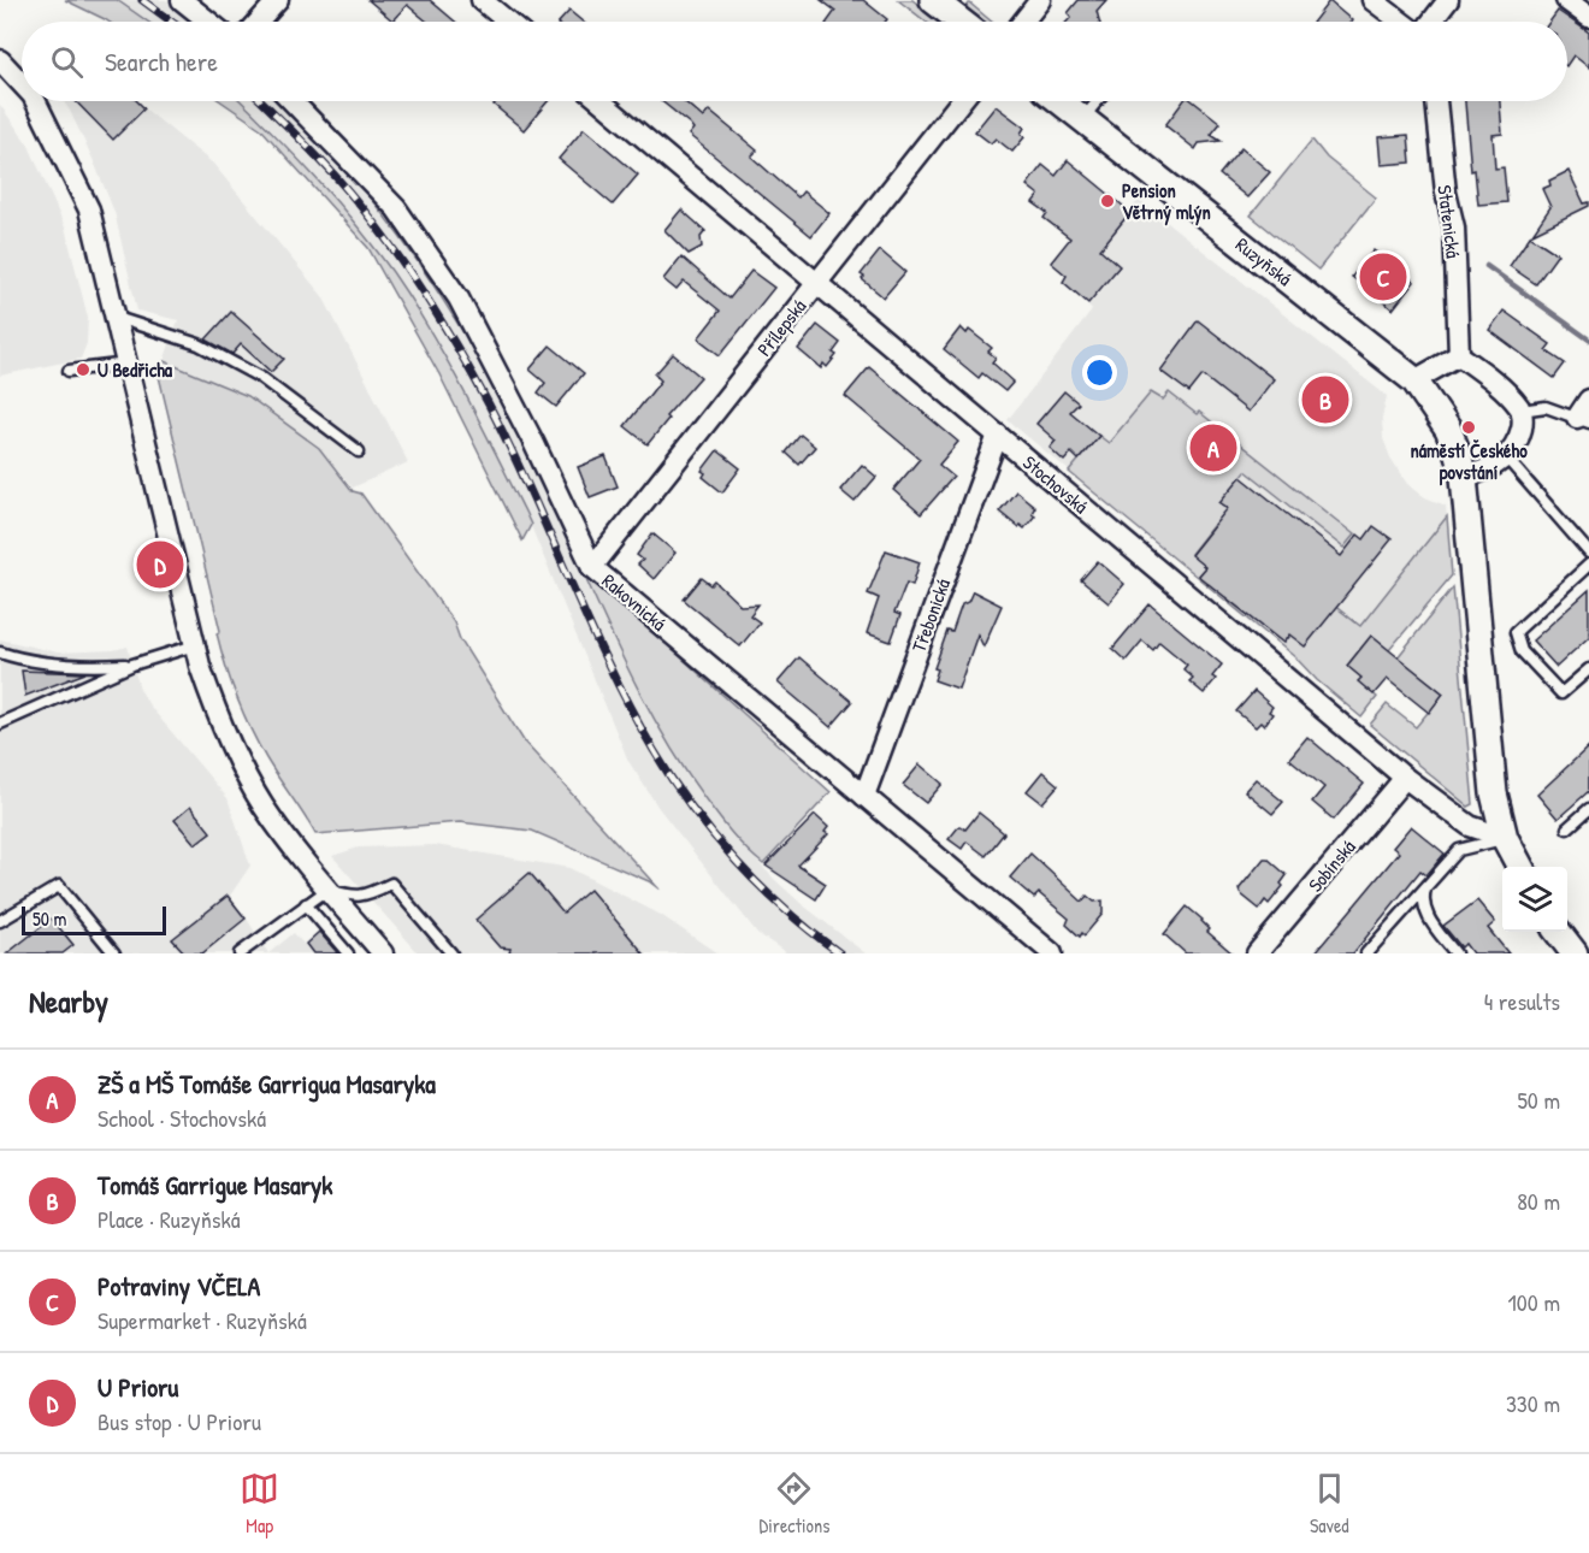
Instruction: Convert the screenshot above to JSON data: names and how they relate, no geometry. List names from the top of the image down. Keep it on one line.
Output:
{"streets":{"street":["Statenická","Ruzyňská","Přílepská","Stochovská","Rakovnická","Třebonická","Sobínská"]},"crossings":[["Přílepská","Stochovská"],["Přílepská","Rakovnická"],["Stochovská","Třebonická"],["Stochovská","Sobínská"],["Rakovnická","Třebonická"]],"places":["Pension Větrný mlýn","U Bedřicha","náměstí Českého povstání"],"scale_bar":"50 m","page":{"search":"Search here","pins":["C","B","A","D"],"scale":"50 m","heading":["Nearby","4 results"],"list":[{"mark":"A","name":"ZŠ a MŠ Tomáše Garrigua Masaryka","note":"School · Stochovská","value":"50 m"},{"mark":"B","name":"Tomáš Garrigue Masaryk","note":"Place · Ruzyňská","value":"80 m"},{"mark":"C","name":"Potraviny VČELA","note":"Supermarket · Ruzyňská","value":"100 m"},{"mark":"D","name":"U Prioru","note":"Bus stop · U Prioru","value":"330 m"}],"nav":["Map","Directions","Saved"]}}
